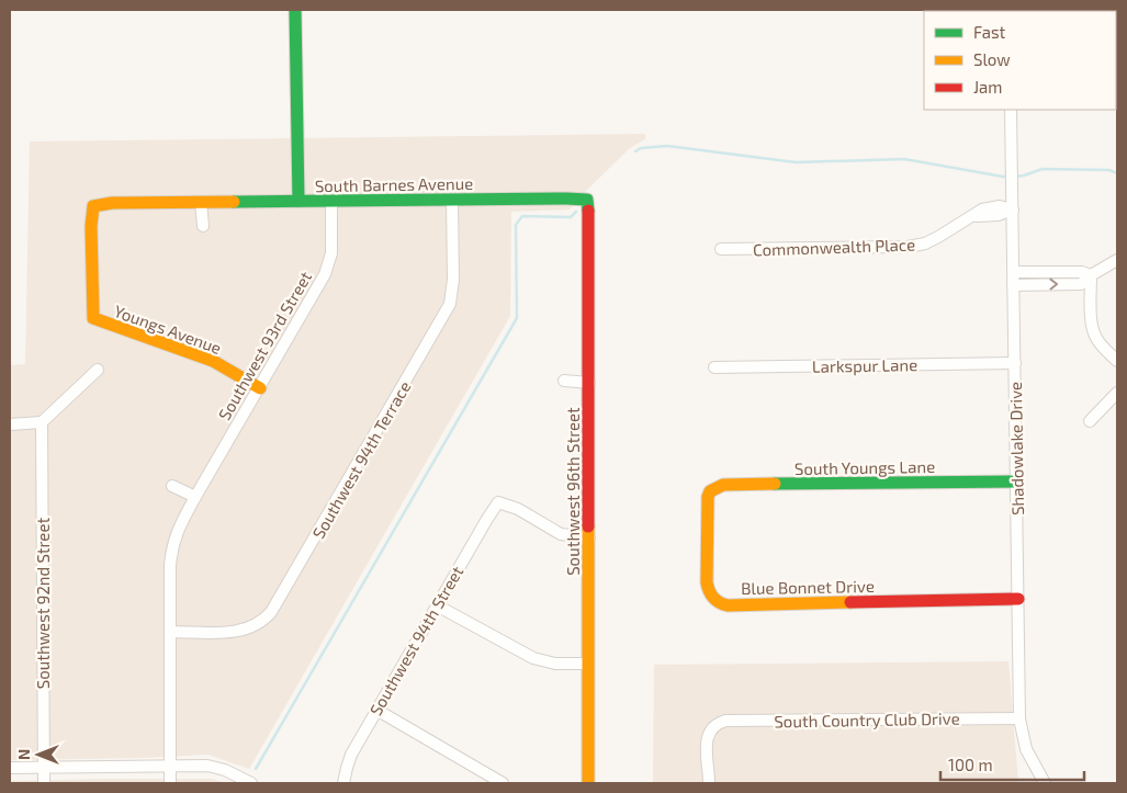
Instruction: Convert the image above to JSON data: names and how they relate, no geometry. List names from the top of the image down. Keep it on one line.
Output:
{"streets":{"street":["South Barnes Avenue","Commonwealth Place","Youngs Avenue","Southwest 93rd Street","Larkspur Lane","Shadowlake Drive","Southwest 94th Terrace","South Youngs Lane","Southwest 96th Street","Blue Bonnet Drive","Southwest 92nd Street","Southwest 94th Street","South Country Club Drive"]},"crossings":[["South Barnes Avenue","Youngs Avenue"],["South Barnes Avenue","Southwest 93rd Street"],["South Barnes Avenue","Southwest 94th Terrace"],["South Barnes Avenue","Southwest 96th Street"],["Commonwealth Place","Shadowlake Drive"],["Youngs Avenue","Southwest 93rd Street"],["Southwest 93rd Street","Southwest 94th Terrace"],["Larkspur Lane","Shadowlake Drive"],["Shadowlake Drive","South Youngs Lane"],["Shadowlake Drive","Blue Bonnet Drive"],["Shadowlake Drive","South Country Club Drive"],["South Youngs Lane","Blue Bonnet Drive"],["Southwest 96th Street","Southwest 94th Street"]],"legend":["Fast","Slow","Jam"],"scale_bar":"100 m","north":"left"}
